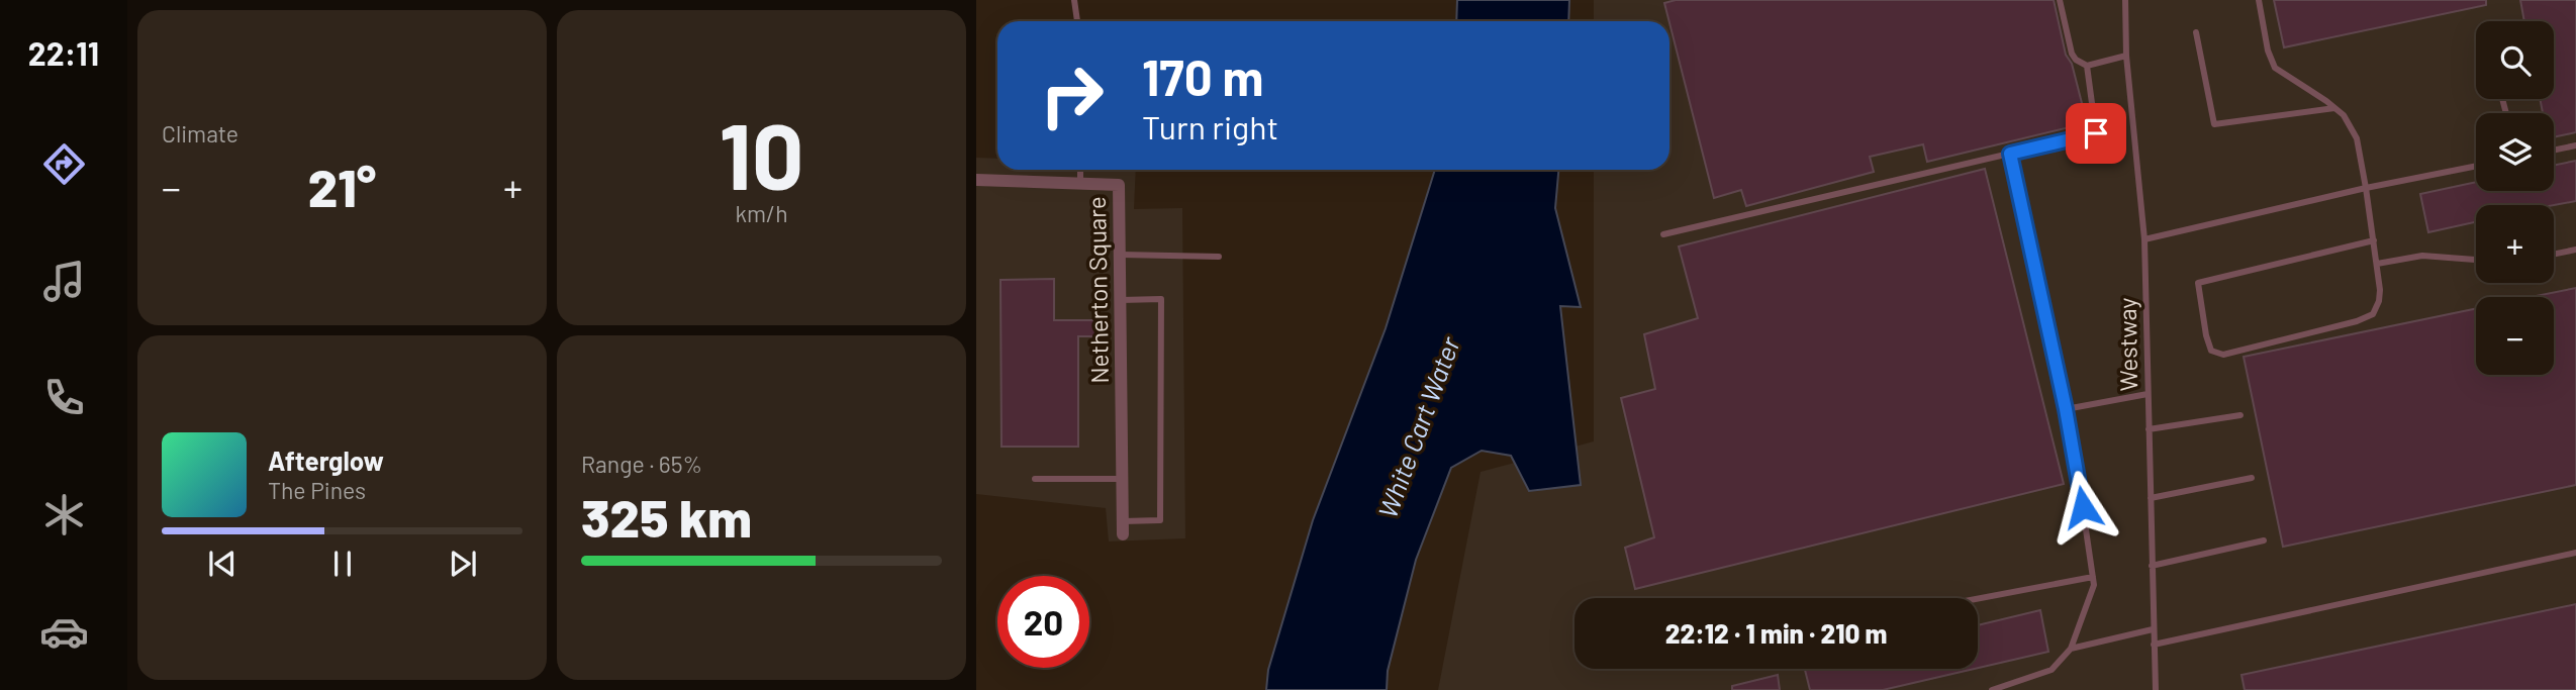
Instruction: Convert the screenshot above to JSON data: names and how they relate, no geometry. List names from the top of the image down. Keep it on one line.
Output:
{"streets":{"street":["Netherton Square"],"lane":["Westway"]},"water":["White Cart Water"],"page":{"tabs":"22:11","tile":["Climate",["10","km/h"],["Range · 65%","325 km"]],"map_buttons":["+","−"],"turn":["170 m","Turn right"],"heat":["−","21°","+"],"song":["Afterglow","The Pines"],"limit":"20","trip":"22:12 · 1 min · 210 m"}}
